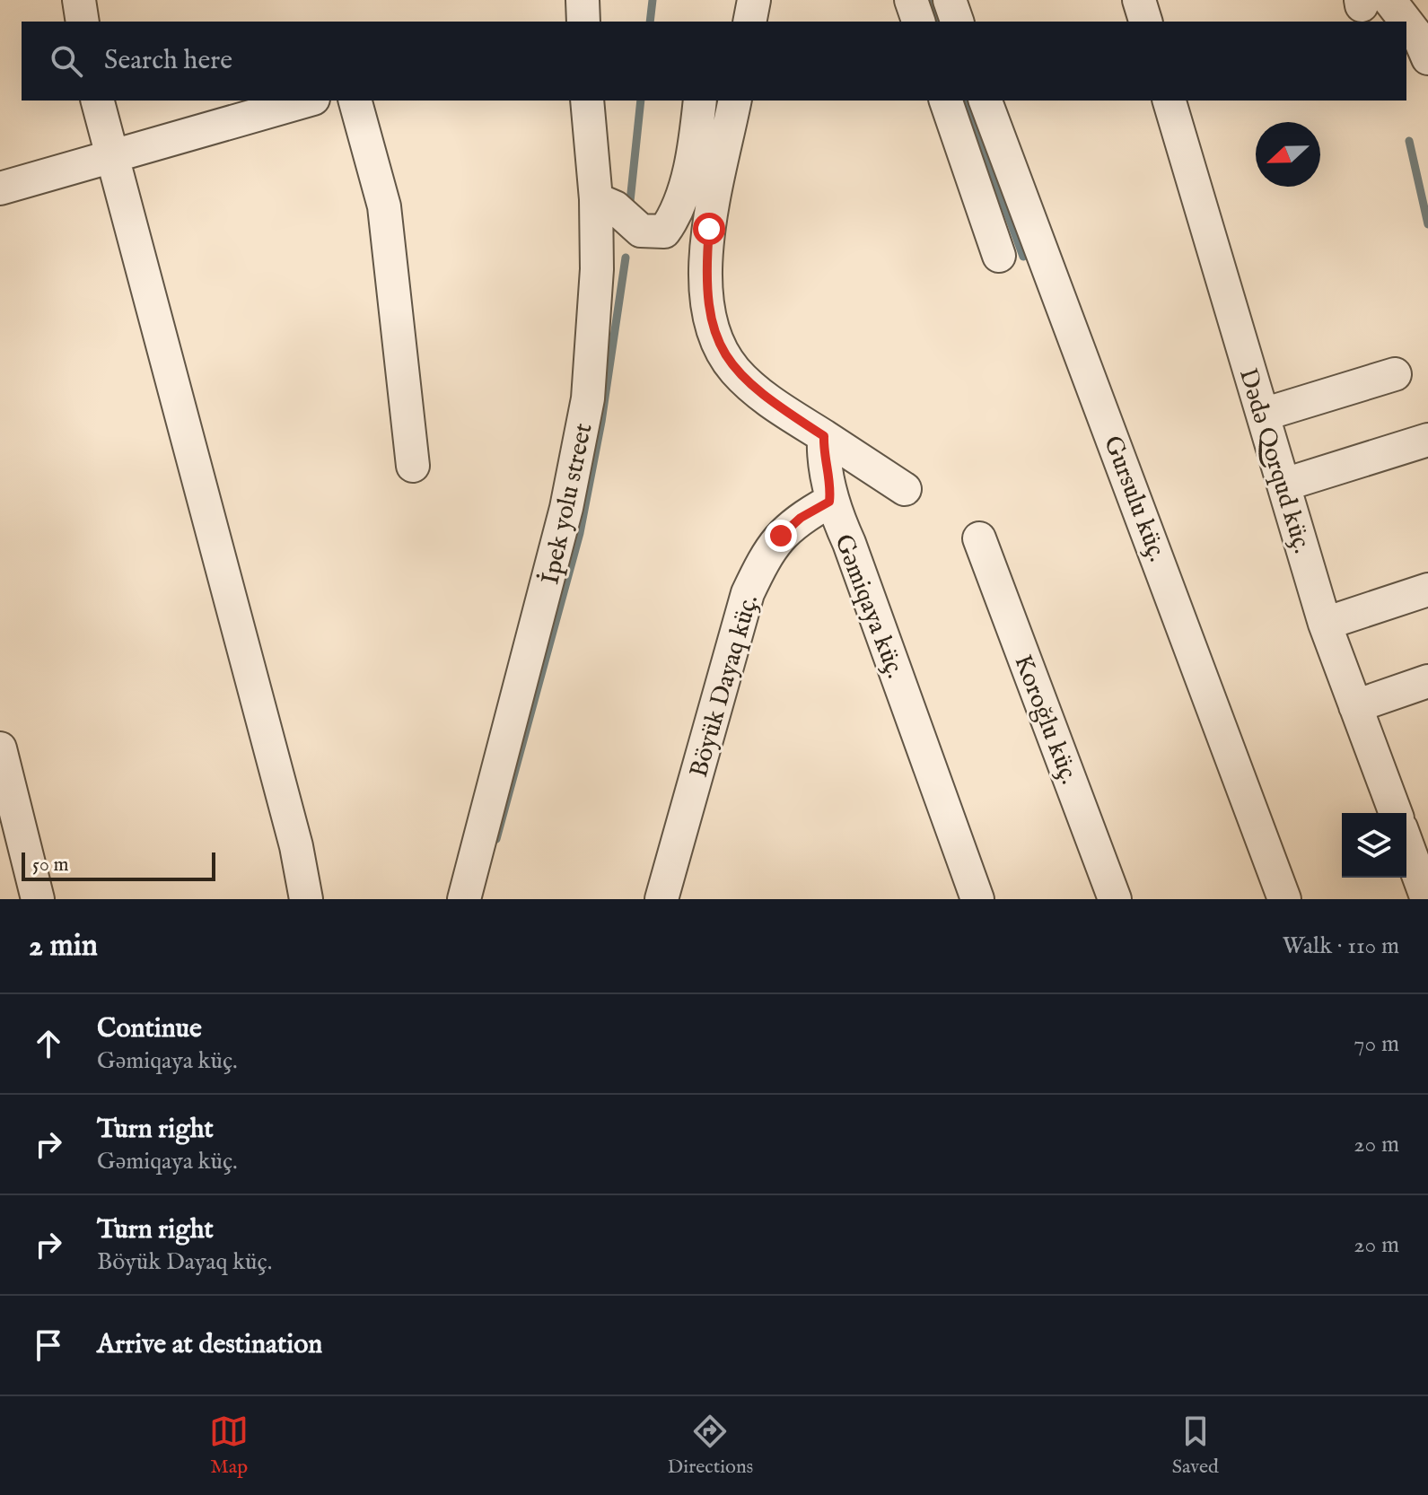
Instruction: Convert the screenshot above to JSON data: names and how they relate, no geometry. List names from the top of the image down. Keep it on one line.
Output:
{"streets":{"street":["Dədə Qorqud küç.","Gursulu küç.","İpek yolu street","Gəmiqaya küç.","Böyük Dayaq küç.","Koroğlu küç."]},"crossings":[["Gəmiqaya küç.","Böyük Dayaq küç."]],"scale_bar":"50 m","north":"left","page":{"search":"Search here","scale":"50 m","heading":["2 min","Walk · 110 m"],"list":[["Continue","Gəmiqaya küç.","70 m"],["Turn right","Gəmiqaya küç.","20 m"],["Turn right","Böyük Dayaq küç.","20 m"],"Arrive at destination"],"nav":["Map","Directions","Saved"]}}
